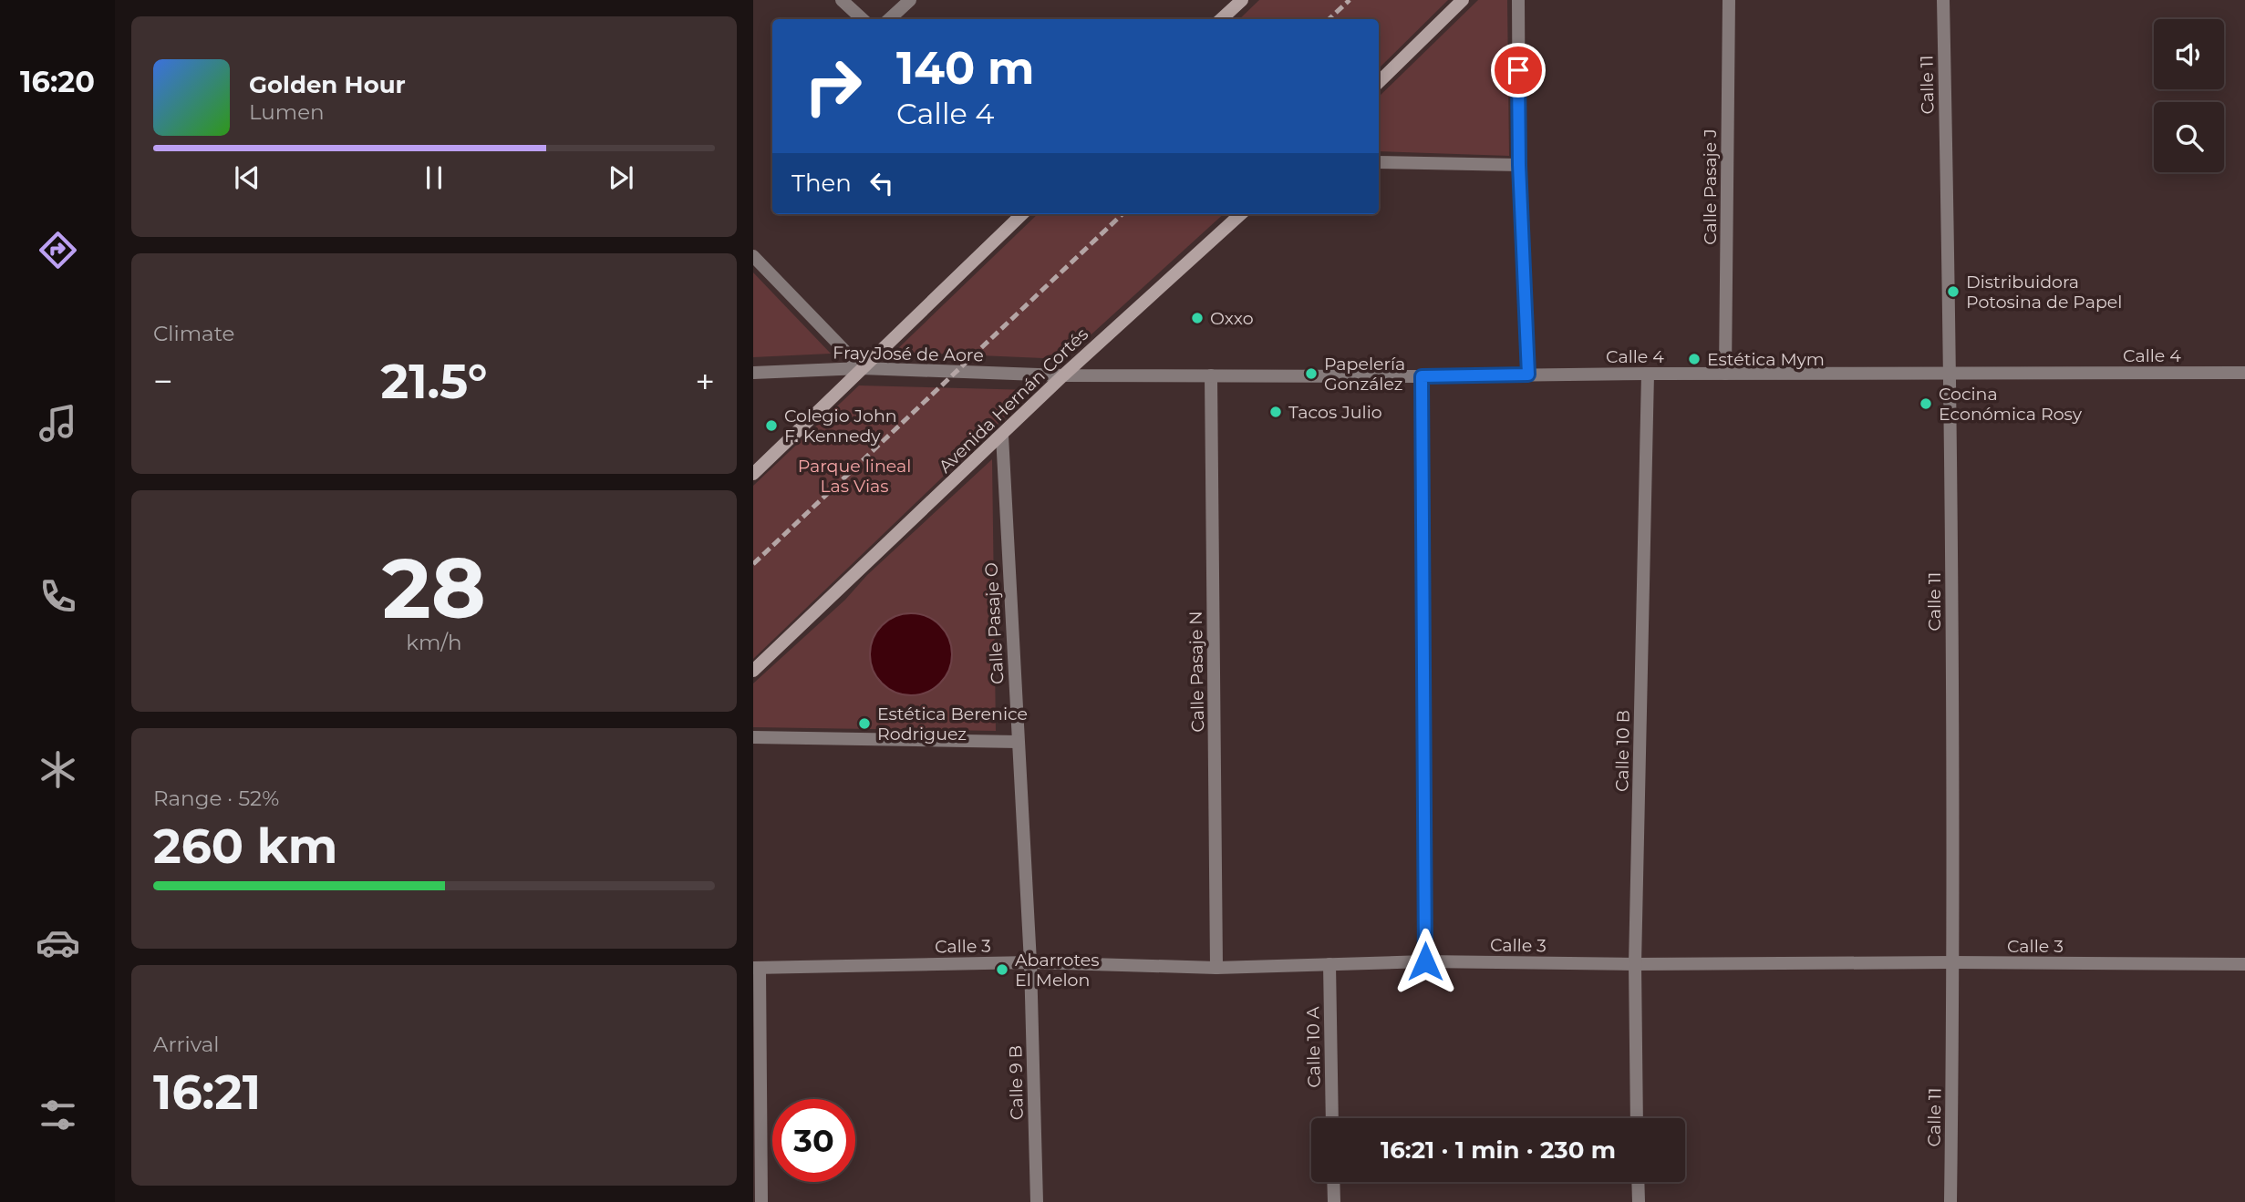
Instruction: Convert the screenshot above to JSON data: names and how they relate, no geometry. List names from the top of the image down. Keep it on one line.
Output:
{"streets":{"main road":["Avenida Hernán Cortés"],"street":["Calle 11","Calle Pasaje J","Fray José de Aore","Calle 4","Calle Pasaje O","Calle Pasaje N","Calle 10 B","Calle 3","Calle 10 A","Calle 9 B"]},"crossings":[["Calle 11","Calle 4"],["Calle 11","Calle 3"],["Calle Pasaje J","Calle 4"],["Fray José de Aore","Calle 4"],["Fray José de Aore","Avenida Hernán Cortés"],["Calle 4","Avenida Hernán Cortés"],["Calle 4","Calle Pasaje N"],["Calle 4","Calle 10 B"],["Avenida Hernán Cortés","Calle Pasaje O"],["Calle Pasaje O","Calle 3"],["Calle Pasaje O","Calle 9 B"],["Calle Pasaje N","Calle 3"],["Calle 10 B","Calle 3"],["Calle 3","Calle 10 A"],["Calle 3","Calle 9 B"]],"parks":["Parque lineal Las Vias"],"places":["Distribuidora Potosina de Papel","Oxxo","Estética Mym","Papelería González","Cocina Económica Rosy","Tacos Julio","Colegio John F. Kennedy","Estética Berenice Rodriguez","Abarrotes El Melon"],"page":{"tabs":"16:20","turn":["140 m","Calle 4"],"song":["Golden Hour","Lumen"],"then":"Then","tile":["Climate",["28","km/h"],["Range · 52%","260 km"],["Arrival","16:21"]],"heat":["−","21.5°","+"],"limit":"30","trip":"16:21 · 1 min · 230 m"}}
